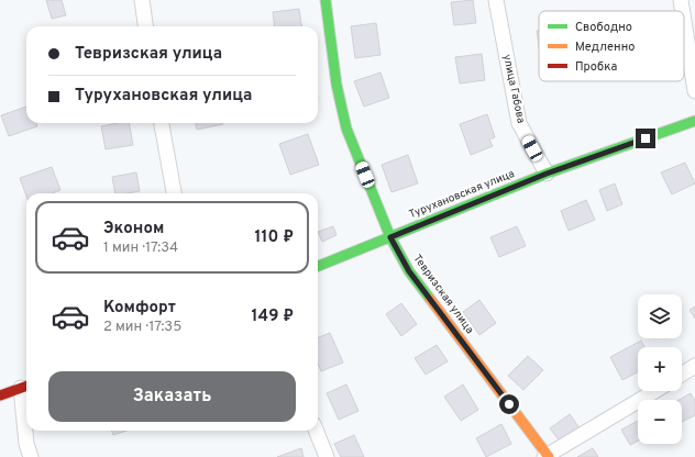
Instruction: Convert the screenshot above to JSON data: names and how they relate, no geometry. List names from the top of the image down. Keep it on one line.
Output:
{"streets":{"street":["улица Габова","Турухановская улица","Тевризская улица"]},"crossings":[["улица Габова","Турухановская улица"],["Турухановская улица","Тевризская улица"]],"legend":["Свободно","Медленно","Пробка"],"page":{"banner":["Тевризская улица","Турухановская улица"],"list":[{"name":"Эконом","note":"1 мин · 17:34","value":"110 ₽"},{"name":"Комфорт","note":"2 мин · 17:35","value":"149 ₽"}],"map_buttons":["+","−"],"buttons":"Заказать"}}
